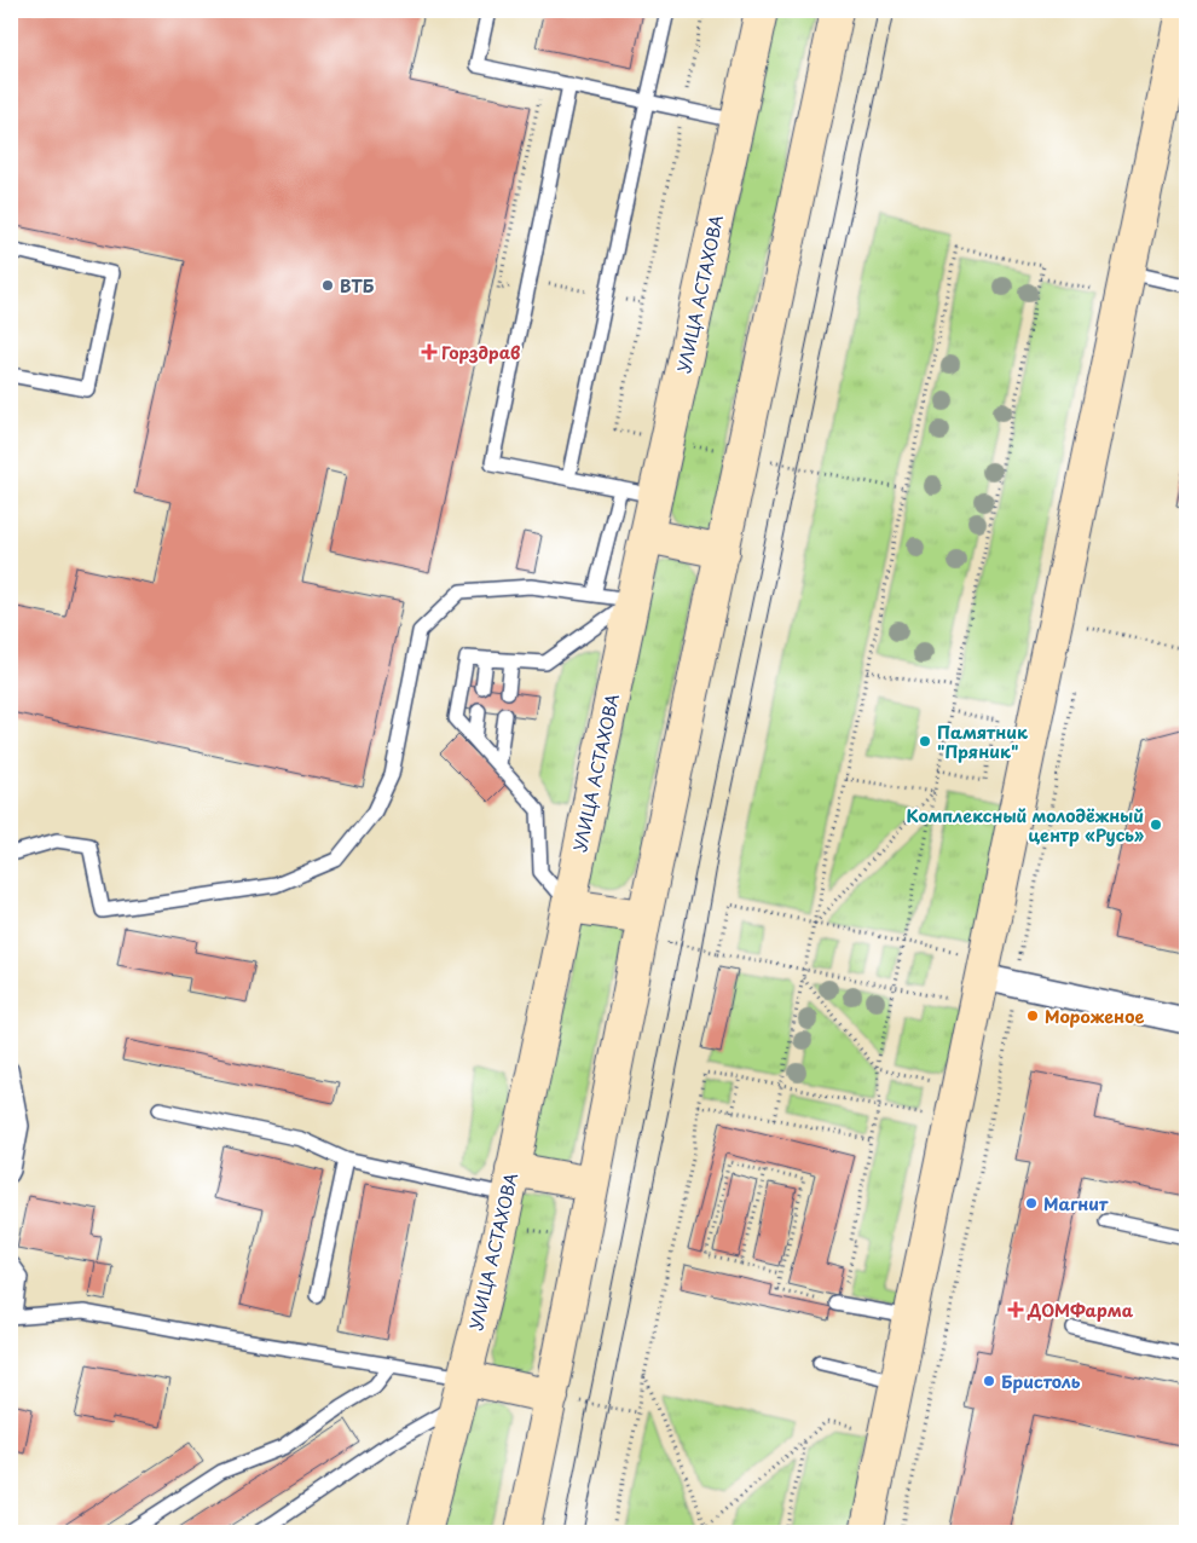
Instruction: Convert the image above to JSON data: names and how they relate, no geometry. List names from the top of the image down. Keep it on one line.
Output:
{"streets":{"main road":["УЛИЦА АСТАХОВА"]},"places":{"other":["ВТБ","Памятник \"Пряник\"","Комплексный молодёжный центр «Русь»","Мороженое","Магнит","Бристоль"],"health":["Горздрав","ДОМФарма"]}}
